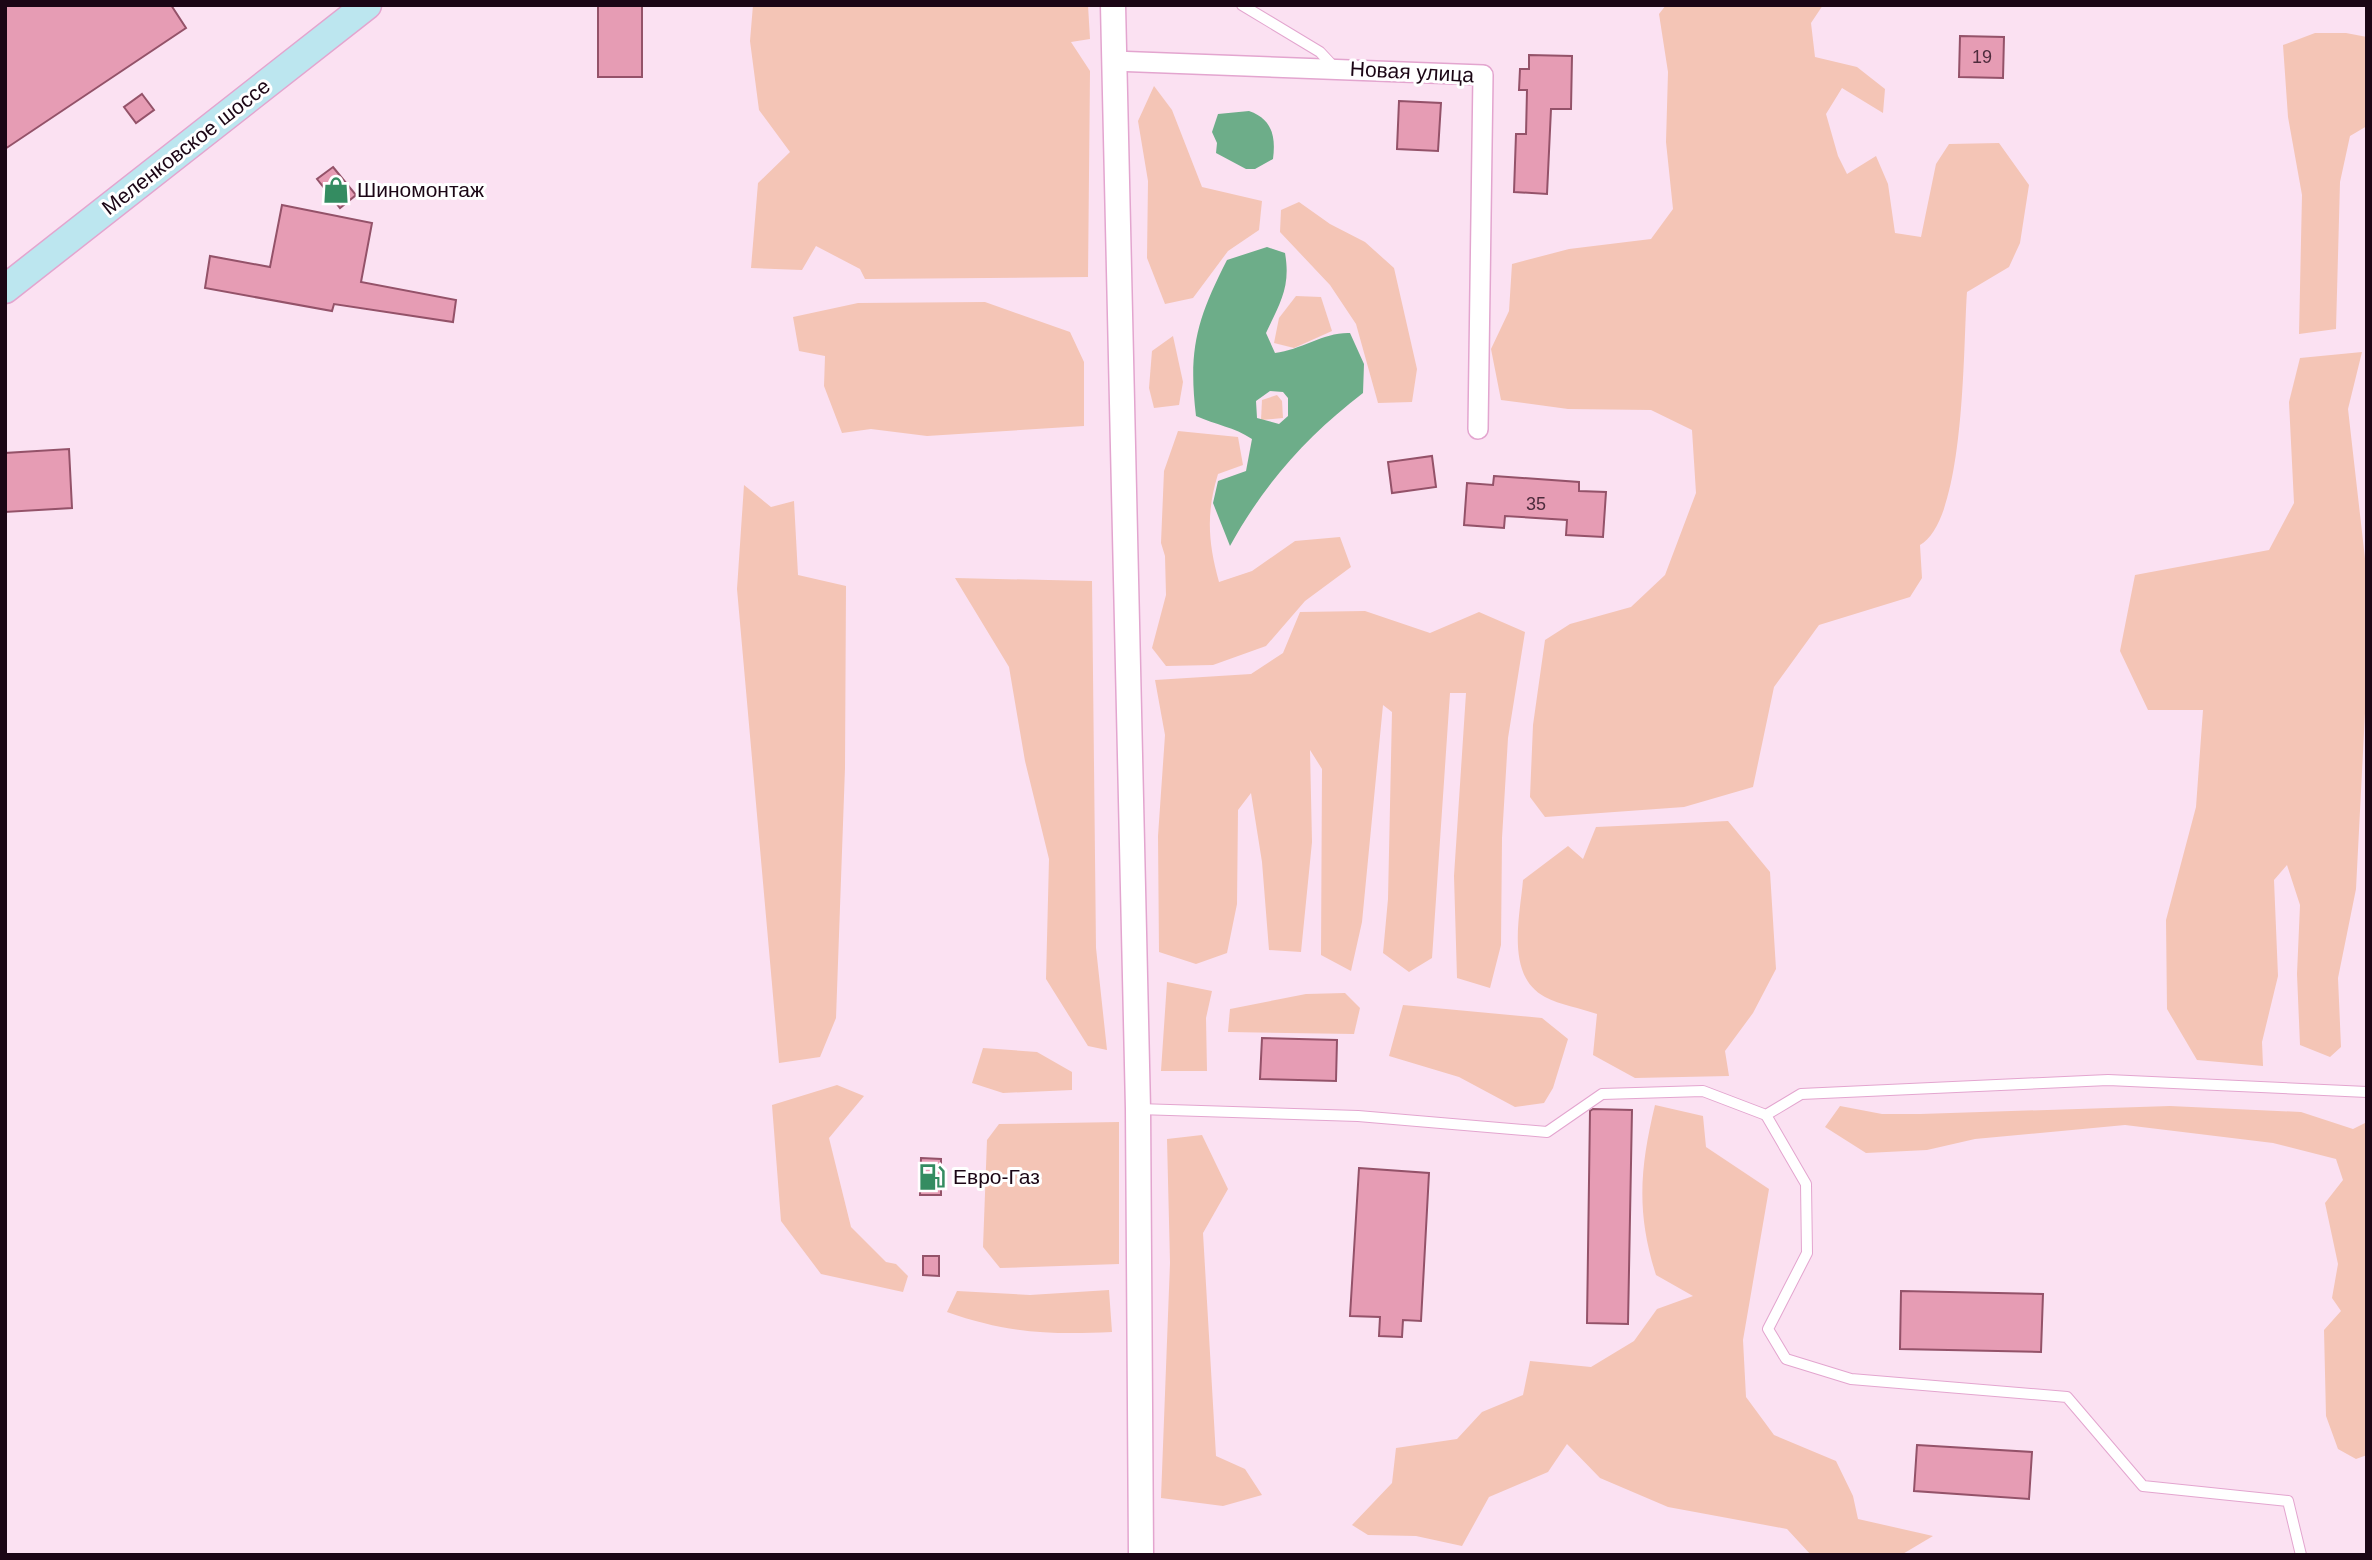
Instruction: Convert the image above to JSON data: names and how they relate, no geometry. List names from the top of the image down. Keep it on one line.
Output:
{"streets":{"main road":["Меленковское шоссе"],"street":["Новая улица"]},"places":{"shop":["Шиномонтаж"],"fuel station":["Евро-Газ"]},"house_numbers":["19","35"]}
